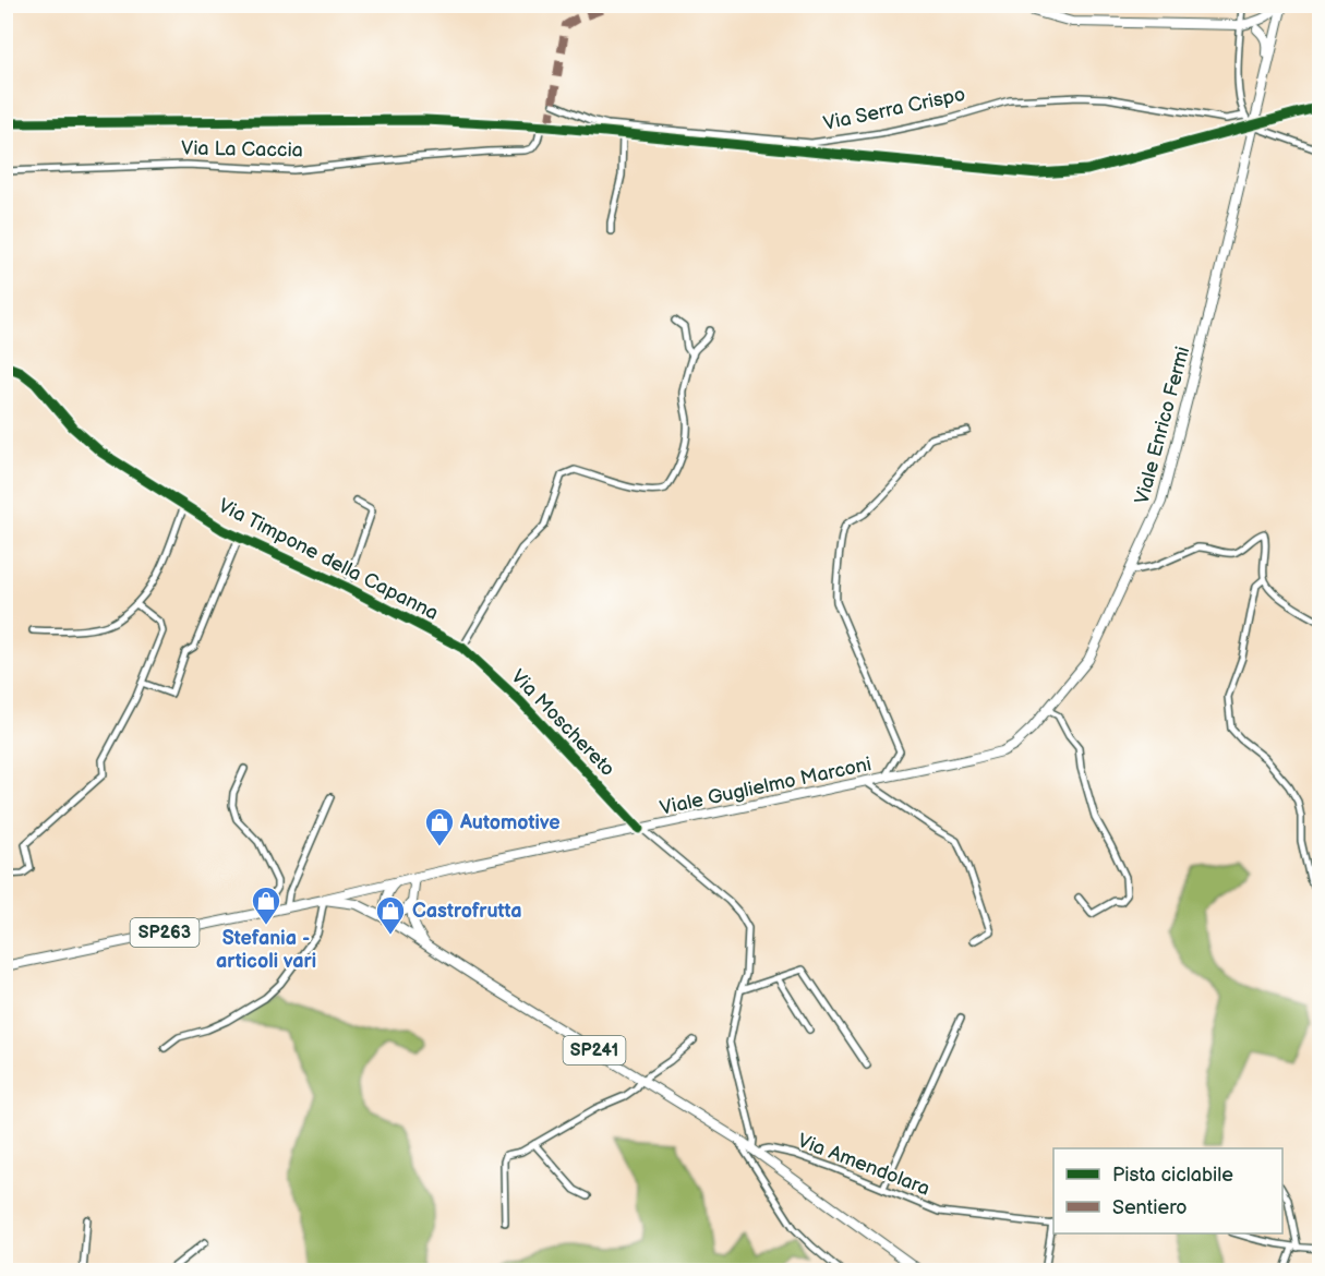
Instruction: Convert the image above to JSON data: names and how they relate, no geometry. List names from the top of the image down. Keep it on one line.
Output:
{"streets":{"main road":["SP263","SP241"],"street":["Via Serra Crispo","Via La Caccia","Viale Enrico Fermi","Via Timpone della Capanna","Via Moschereto","Viale Guglielmo Marconi","Via Amendolara"]},"crossings":[["Viale Enrico Fermi","Viale Guglielmo Marconi"],["Via Timpone della Capanna","Via Moschereto"],["Via Moschereto","Viale Guglielmo Marconi"],["Viale Guglielmo Marconi","SP263"],["SP263","SP241"],["SP241","Via Amendolara"]],"places":{"shop":["Automotive","Stefania - articoli vari","Castrofrutta"]},"legend":["Pista ciclabile","Sentiero"]}
